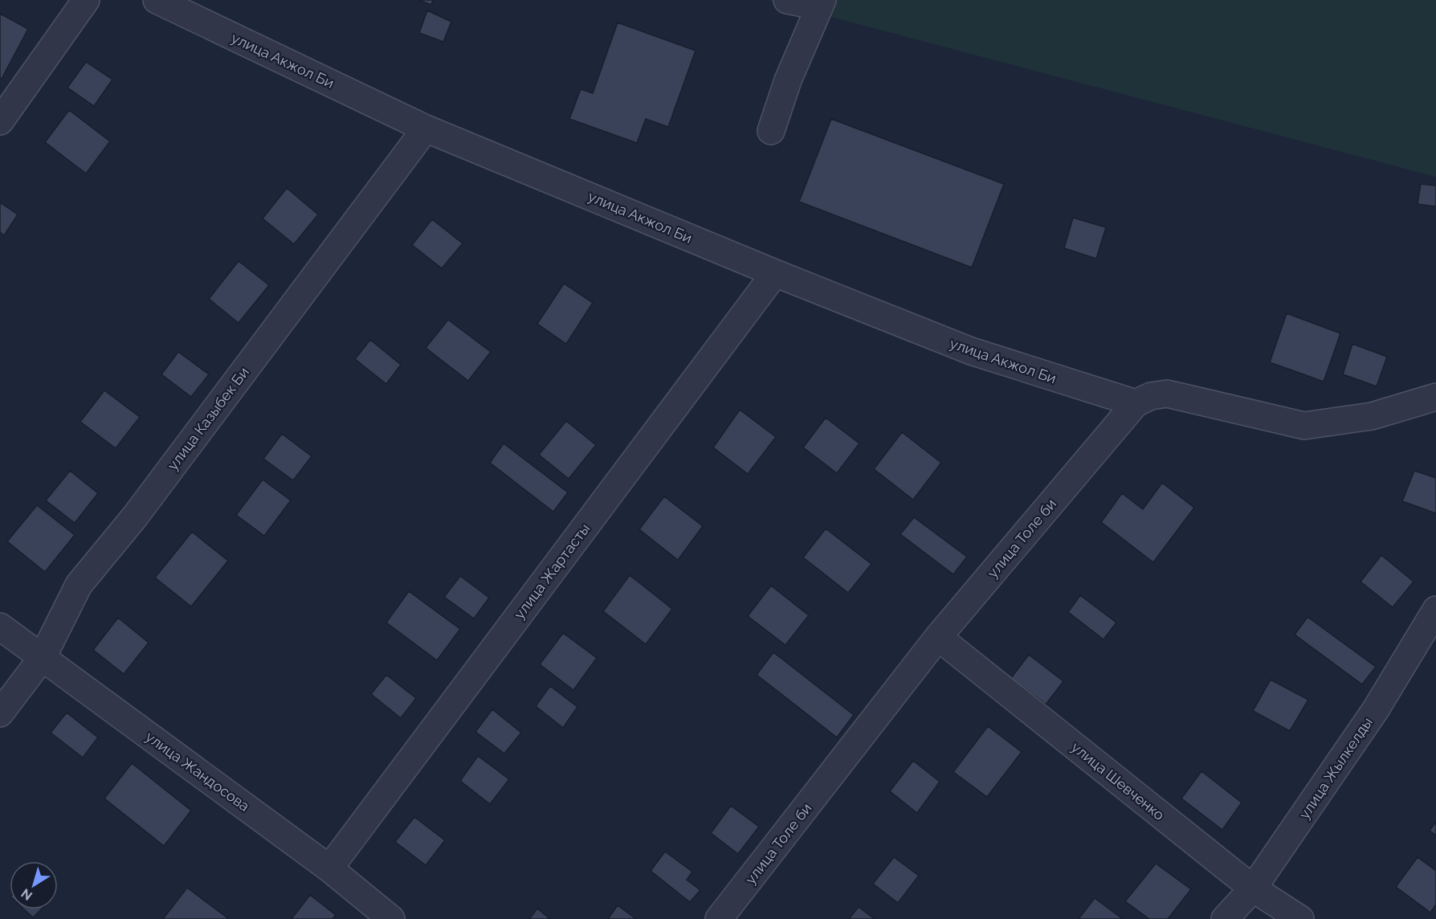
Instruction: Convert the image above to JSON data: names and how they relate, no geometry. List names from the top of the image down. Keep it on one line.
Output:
{"streets":{"street":["улица Акжол Би","улица Казыбек Би","улица Толе би","улица Жартасты","улица Жылкелды","улица Жандосова","улица Шевченко"]},"crossings":[["улица Акжол Би","улица Казыбек Би"],["улица Акжол Би","улица Толе би"],["улица Акжол Би","улица Жартасты"],["улица Казыбек Би","улица Жандосова"],["улица Толе би","улица Шевченко"],["улица Жартасты","улица Жандосова"],["улица Жылкелды","улица Шевченко"]],"north":"bottom left"}
